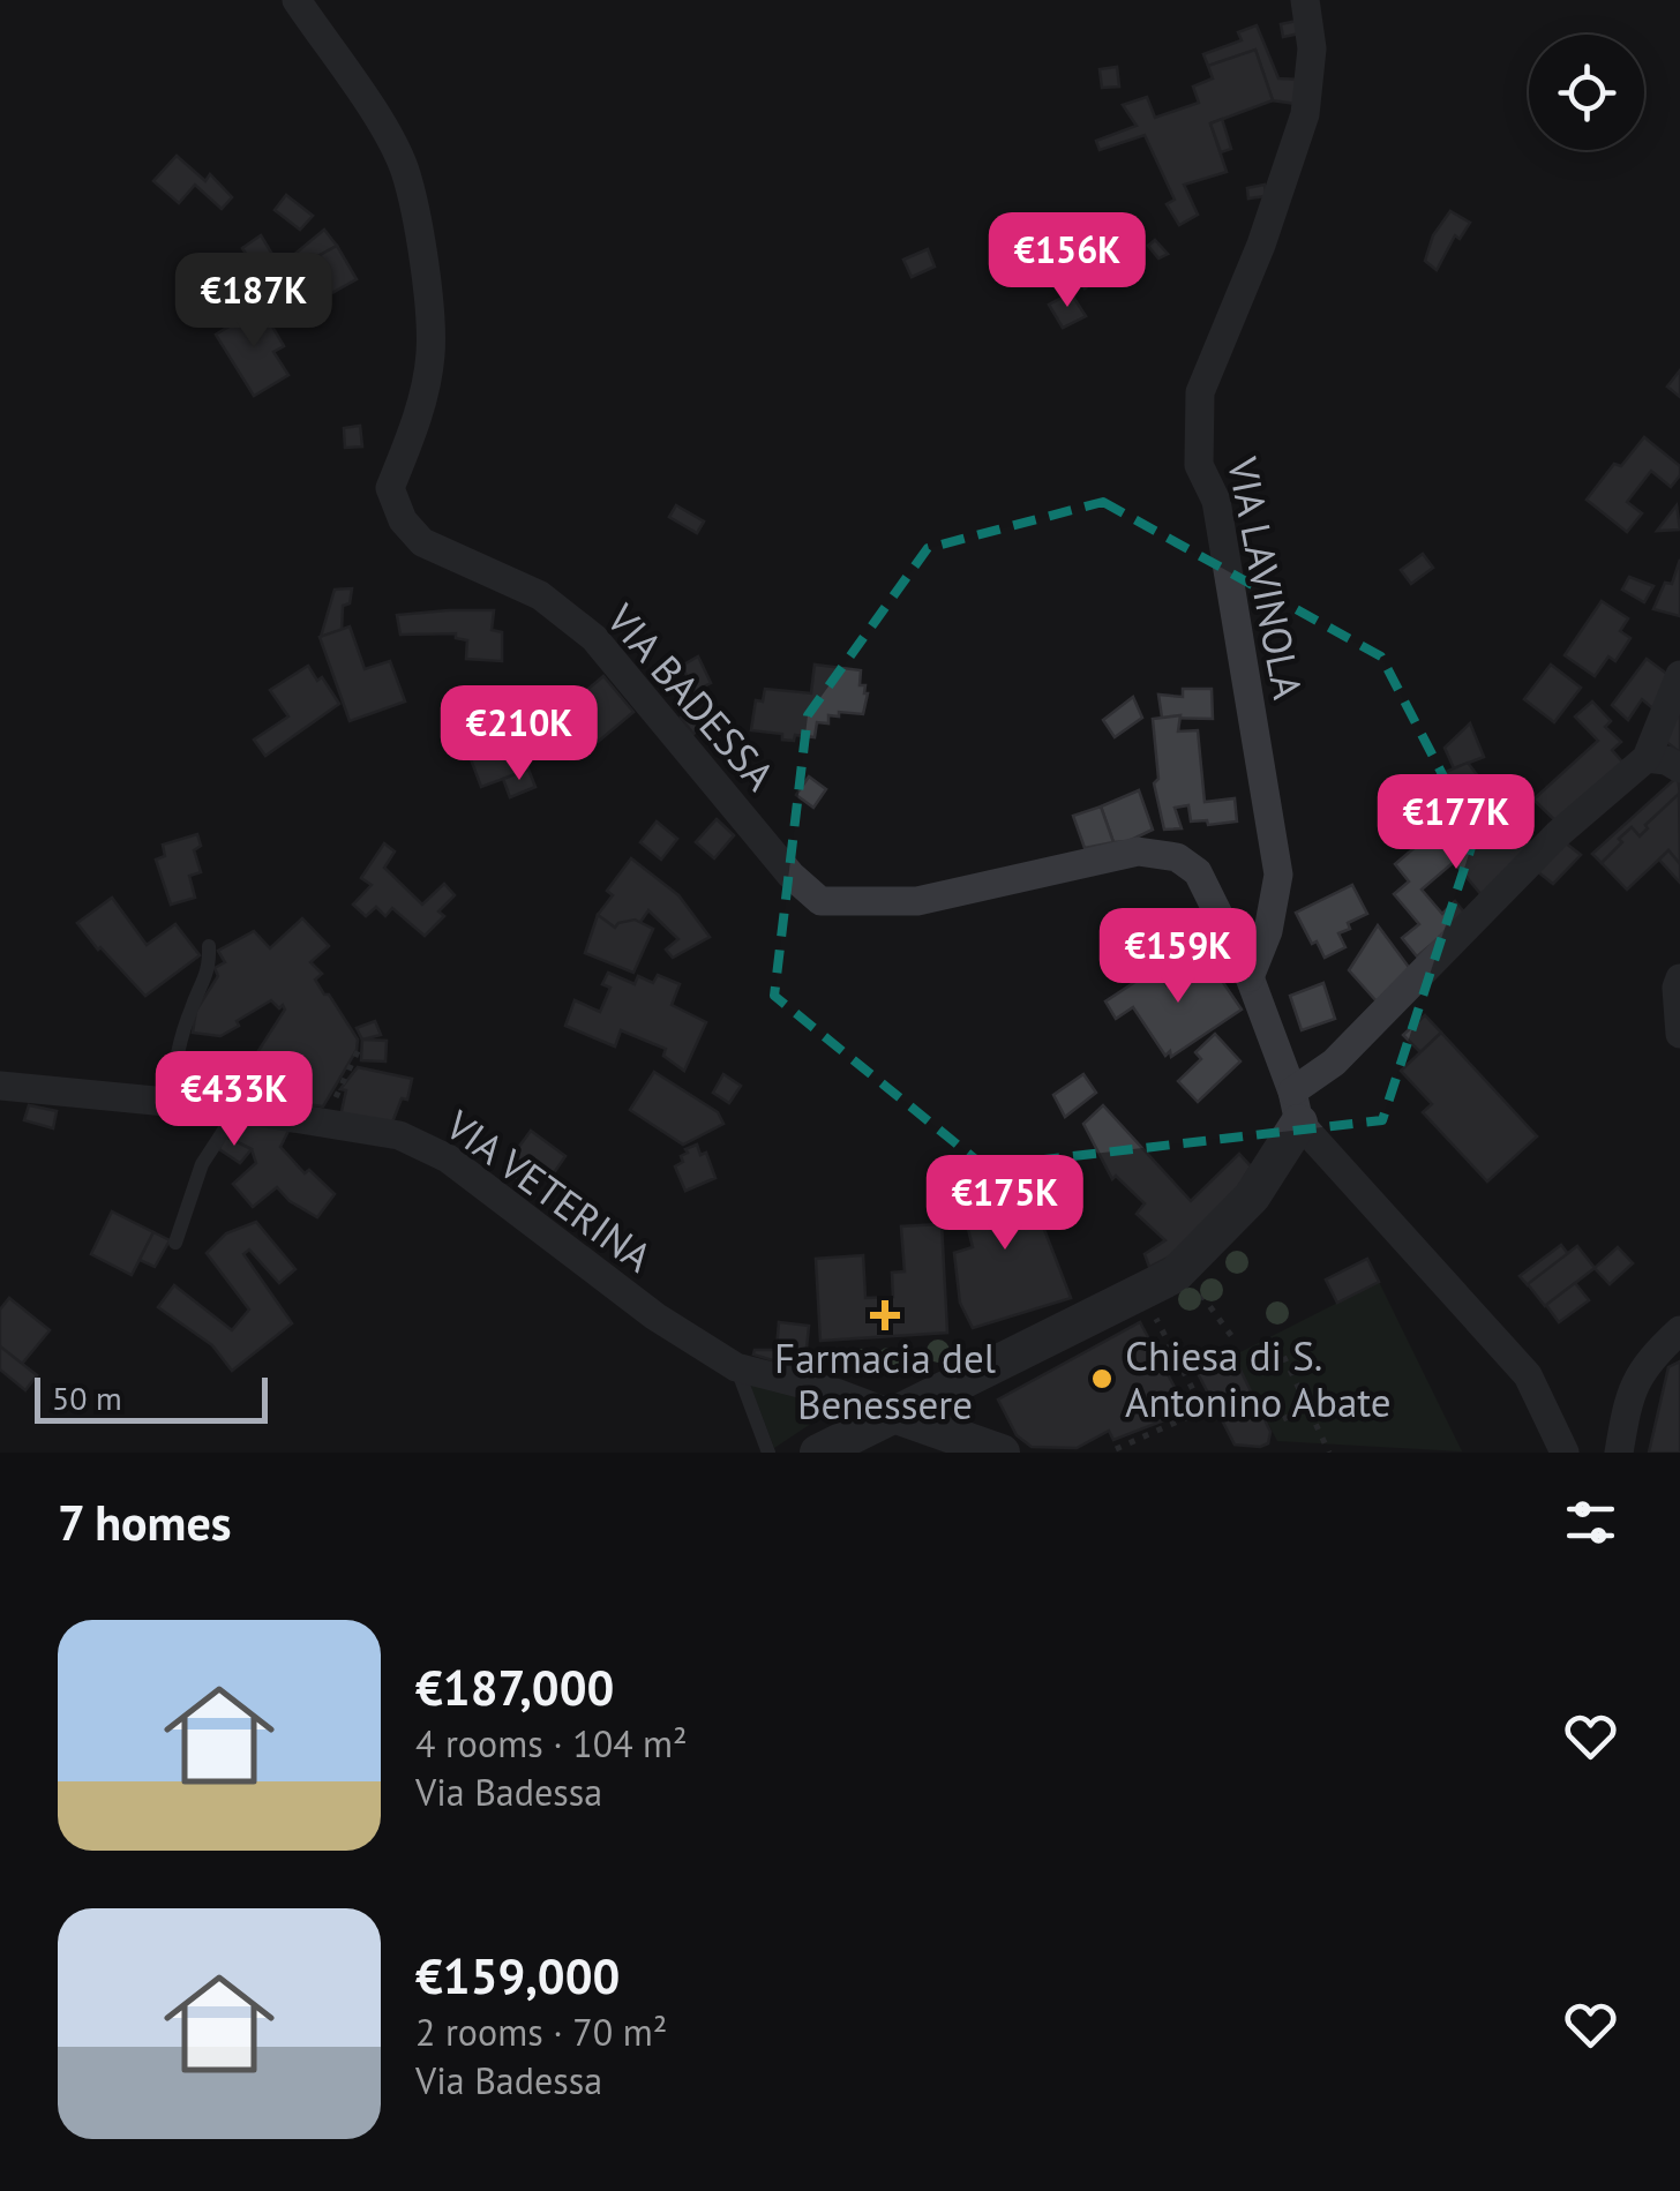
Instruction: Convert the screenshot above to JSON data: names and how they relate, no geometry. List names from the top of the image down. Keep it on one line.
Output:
{"streets":{"street":["VIA LAVINOLA","VIA BADESSA","VIA VETERINA"]},"crossings":[["VIA LAVINOLA","VIA BADESSA"]],"places":{"health":["Farmacia del Benessere"],"other":["Chiesa di S. Antonino Abate"]},"scale_bar":"50 m","page":{"price":["€156K","€187K","€210K","€177K","€159K","€433K","€175K"],"scale":"50 m","heading":"7 homes","list":[{"name":"€187,000","note":"4 rooms · 104 m² · Via Badessa"},{"name":"€159,000","note":"2 rooms · 70 m² · Via Badessa"}]}}
